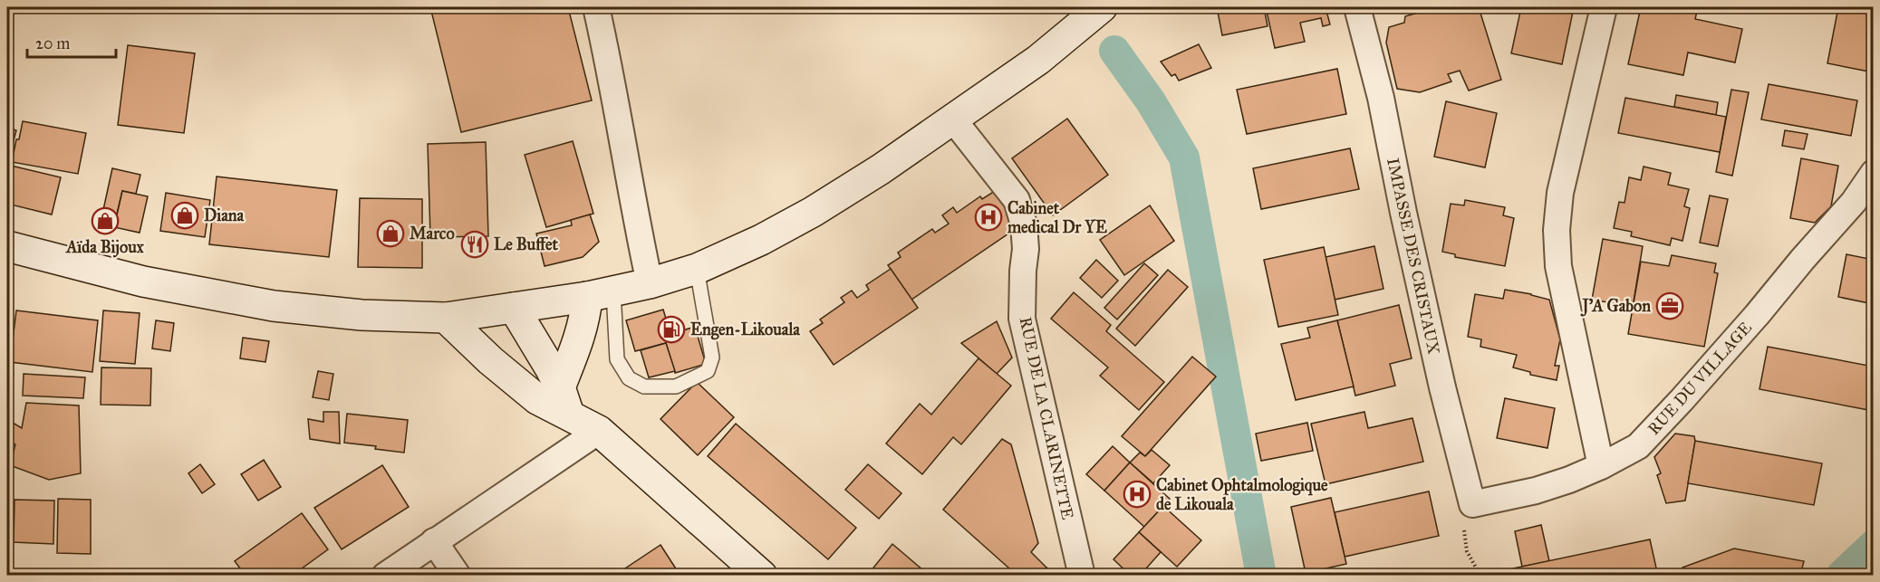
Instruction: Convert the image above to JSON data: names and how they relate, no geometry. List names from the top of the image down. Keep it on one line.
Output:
{"streets":{"street":["IMPASSE DES CRISTAUX","RUE DU VILLAGE","RUE DE LA CLARINETTE"]},"crossings":[["IMPASSE DES CRISTAUX","RUE DU VILLAGE"]],"places":{"shop":["Diana","Aïda Bijoux","Marco"],"hospital":["Cabinet medical Dr YE","Cabinet Ophtalmologique de Likouala"],"restaurant":["Le Buffet"],"office":["J'A Gabon"],"fuel station":["Engen-Likouala"]},"scale_bar":"20 m"}
